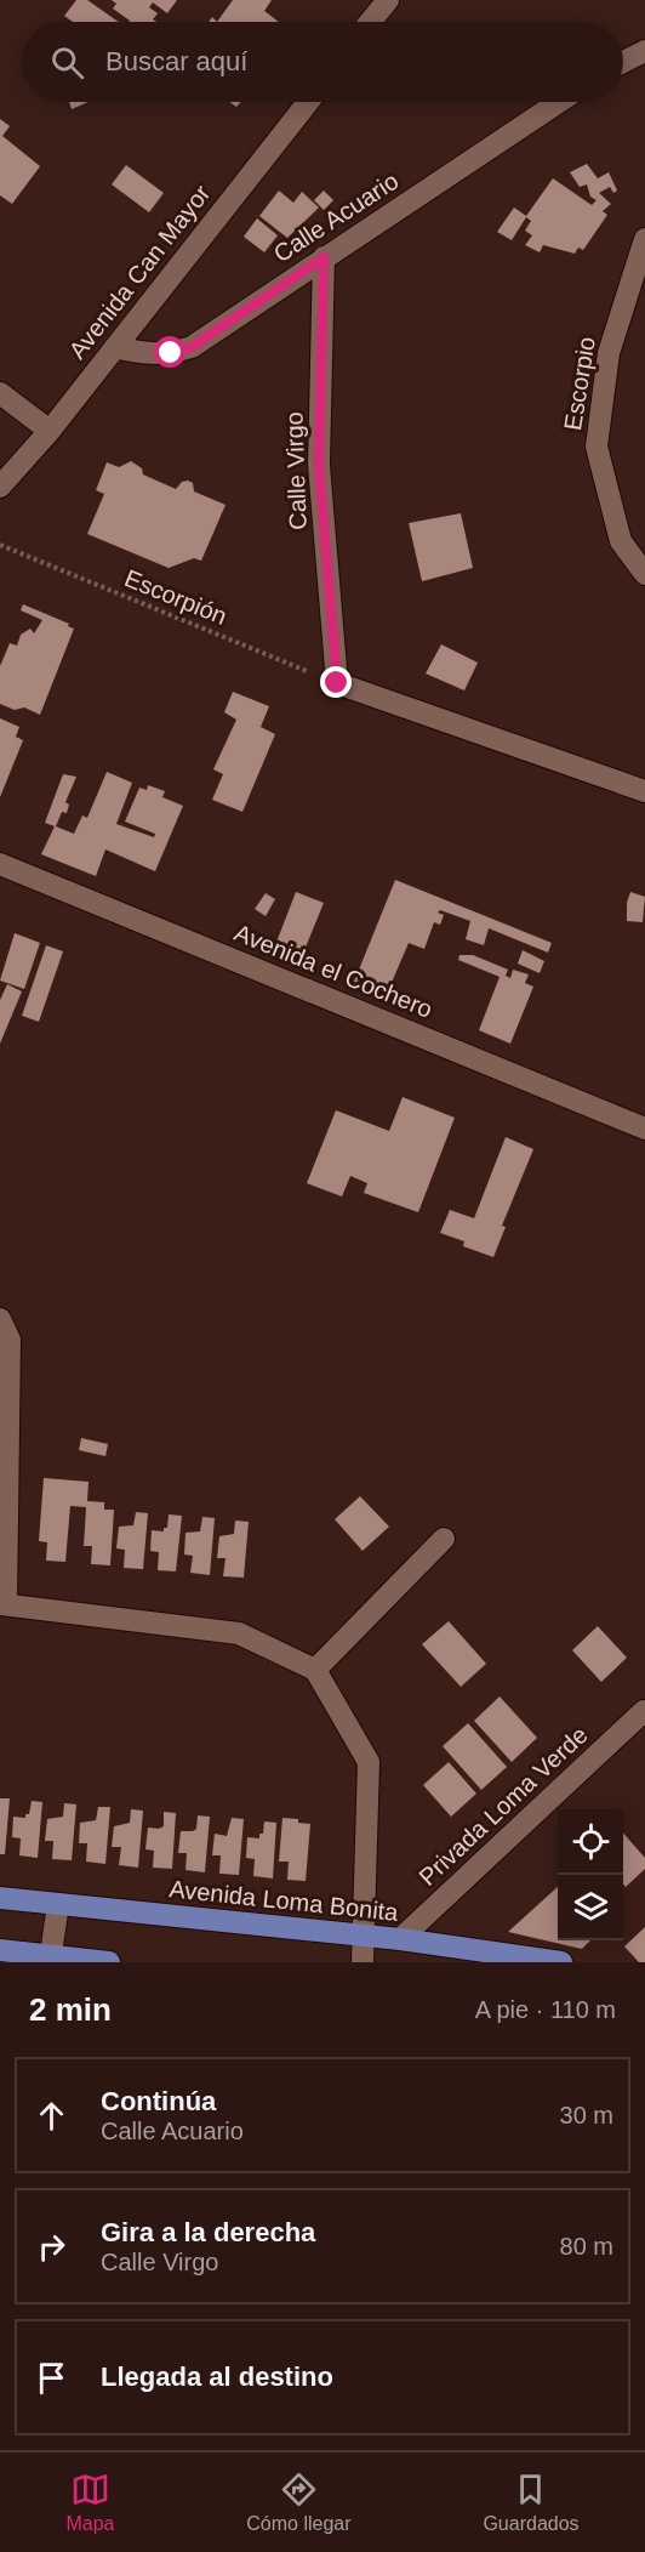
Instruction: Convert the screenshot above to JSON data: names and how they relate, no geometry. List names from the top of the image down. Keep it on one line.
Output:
{"streets":{"main road":["Avenida Loma Bonita"],"street":["Calle Acuario","Avenida Can Mayor","Escorpio","Calle Virgo","Avenida el Cochero","Privada Loma Verde"],"path":["Escorpión"]},"crossings":[["Calle Acuario","Avenida Can Mayor"],["Calle Acuario","Calle Virgo"],["Calle Virgo","Escorpión"],["Privada Loma Verde","Avenida Loma Bonita"]],"page":{"search":"Buscar aquí","heading":["2 min","A pie · 110 m"],"list":[["Continúa","Calle Acuario","30 m"],["Gira a la derecha","Calle Virgo","80 m"],"Llegada al destino"],"nav":["Mapa","Cómo llegar","Guardados"]}}
